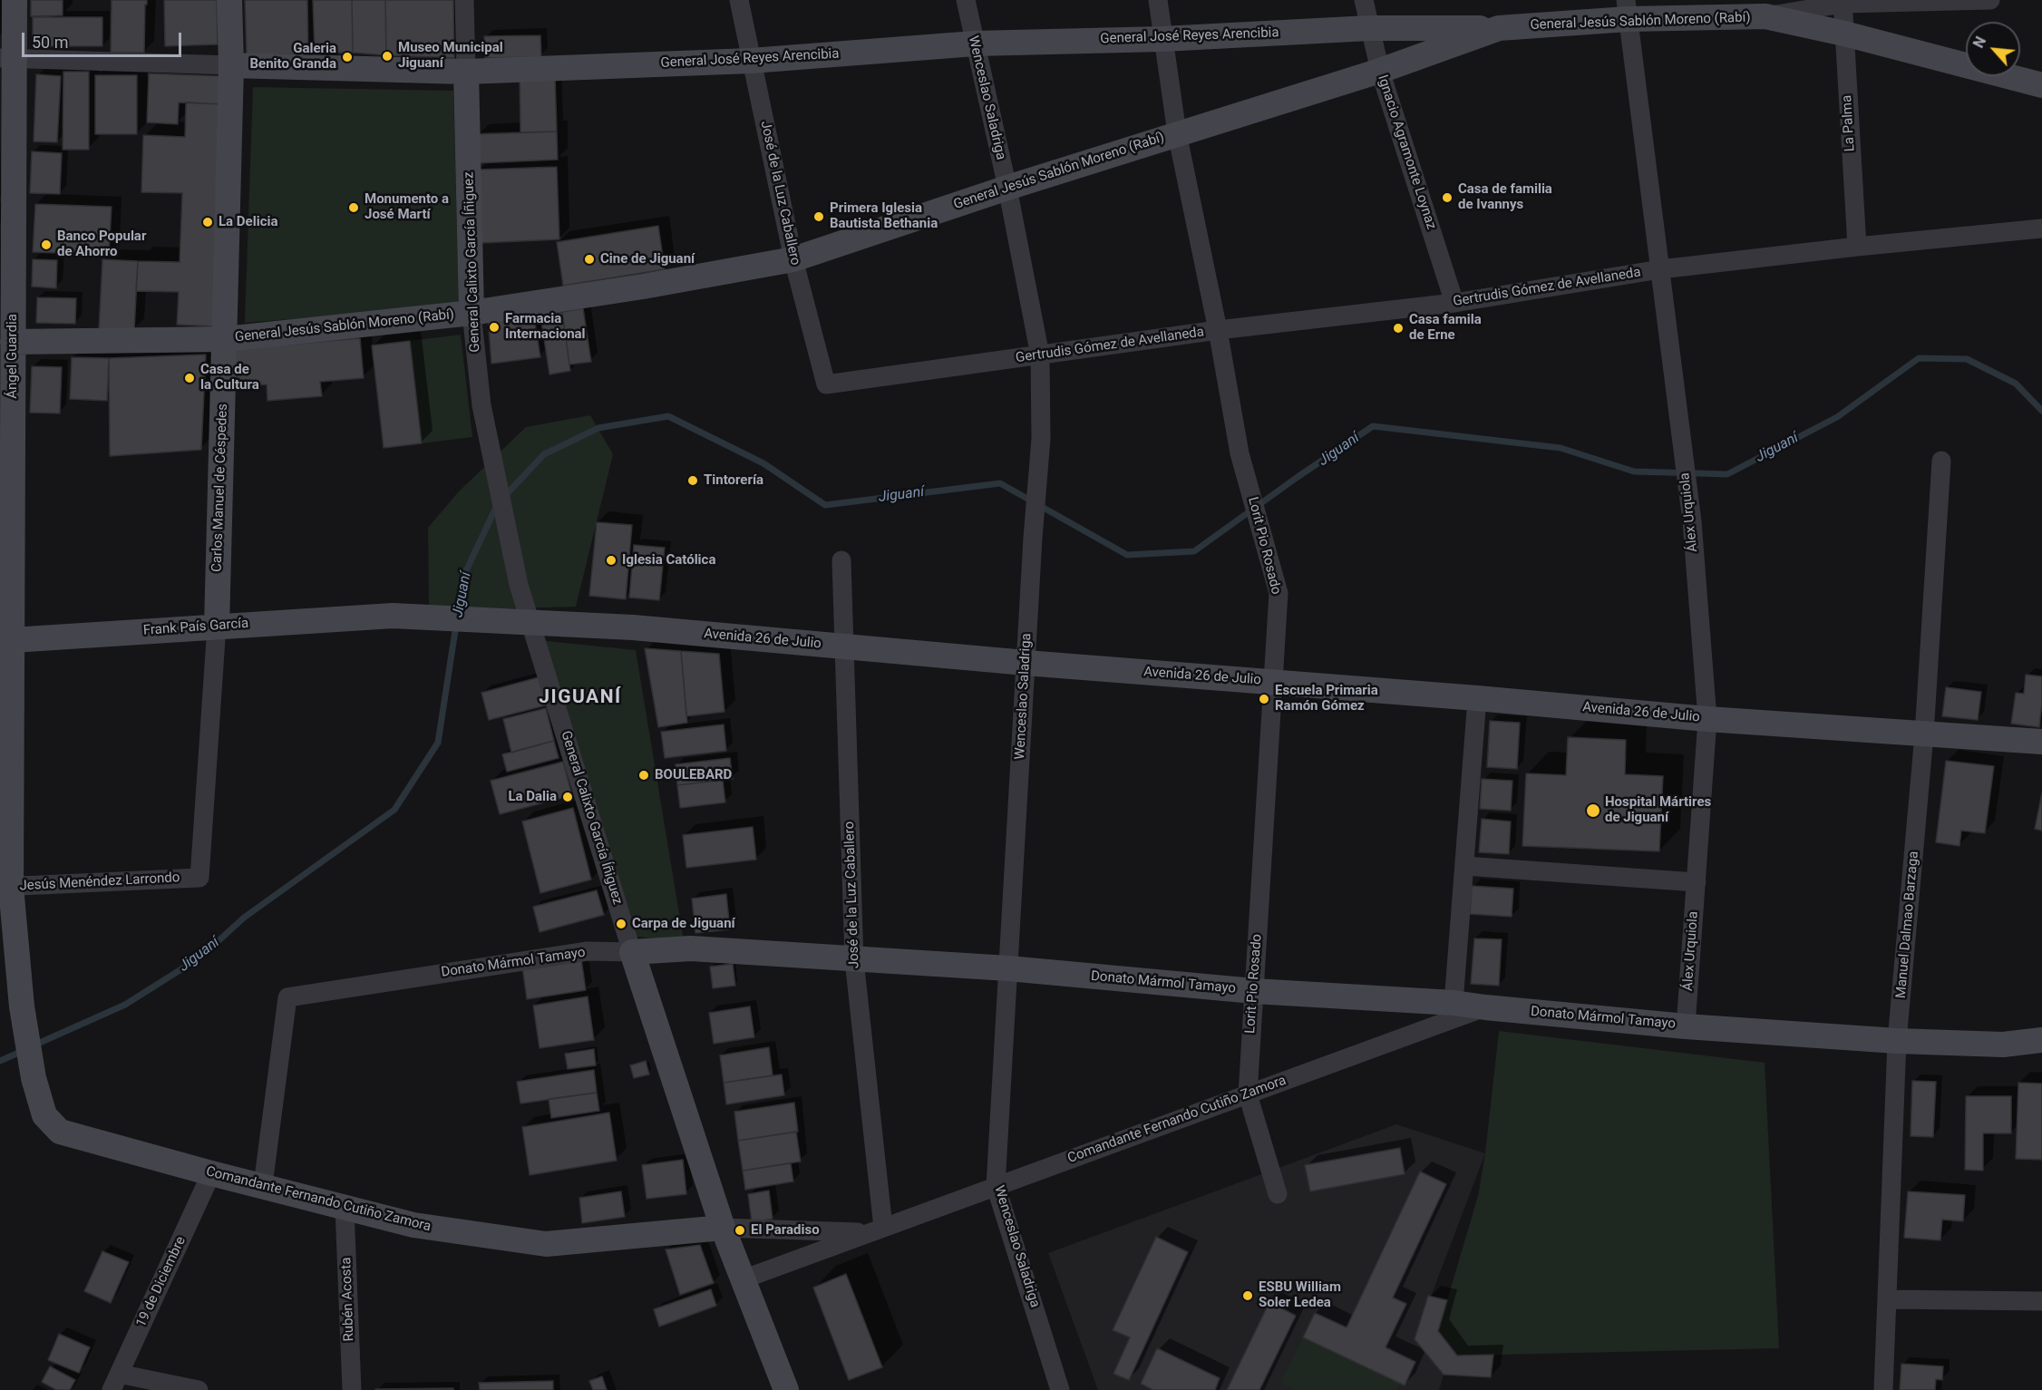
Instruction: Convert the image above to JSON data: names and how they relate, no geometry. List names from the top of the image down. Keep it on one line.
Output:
{"streets":{"street":["General Jesús Sablón Moreno (Rabí)","General José Reyes Arencibia","Wenceslao Saladriga","La Palma","Ignacio Agramonte Loynaz","José de la Luz Caballero","General Calixto García Íñiguez","Gertrudis Gómez de Avellaneda","Ángel Guardia","Carlos Manuel de Céspedes","Álex Urquiola","Lorit Pio Rosado","Frank País García","Avenida 26 de Julio","Jesús Menéndez Larrondo","Manuel Dalmao Barzaga","Donato Mármol Tamayo","Comandante Fernando Cutiño Zamora","19 de Diciembre","Rubén Acosta"]},"crossings":[["General Jesús Sablón Moreno (Rabí)","General José Reyes Arencibia"],["General Jesús Sablón Moreno (Rabí)","Wenceslao Saladriga"],["General Jesús Sablón Moreno (Rabí)","La Palma"],["General Jesús Sablón Moreno (Rabí)","Ignacio Agramonte Loynaz"],["General Jesús Sablón Moreno (Rabí)","José de la Luz Caballero"],["General Jesús Sablón Moreno (Rabí)","General Calixto García Íñiguez"],["General Jesús Sablón Moreno (Rabí)","Ángel Guardia"],["General Jesús Sablón Moreno (Rabí)","Carlos Manuel de Céspedes"],["General Jesús Sablón Moreno (Rabí)","Álex Urquiola"],["General Jesús Sablón Moreno (Rabí)","Lorit Pio Rosado"],["General José Reyes Arencibia","Wenceslao Saladriga"],["General José Reyes Arencibia","Ignacio Agramonte Loynaz"],["General José Reyes Arencibia","José de la Luz Caballero"],["General José Reyes Arencibia","General Calixto García Íñiguez"],["General José Reyes Arencibia","Ángel Guardia"],["General José Reyes Arencibia","Carlos Manuel de Céspedes"],["General José Reyes Arencibia","Lorit Pio Rosado"],["Wenceslao Saladriga","Gertrudis Gómez de Avellaneda"],["Wenceslao Saladriga","Avenida 26 de Julio"],["Wenceslao Saladriga","Donato Mármol Tamayo"],["Wenceslao Saladriga","Comandante Fernando Cutiño Zamora"],["La Palma","Gertrudis Gómez de Avellaneda"],["Ignacio Agramonte Loynaz","Gertrudis Gómez de Avellaneda"],["José de la Luz Caballero","Gertrudis Gómez de Avellaneda"],["José de la Luz Caballero","Avenida 26 de Julio"],["José de la Luz Caballero","Donato Mármol Tamayo"],["José de la Luz Caballero","Comandante Fernando Cutiño Zamora"],["General Calixto García Íñiguez","Avenida 26 de Julio"],["General Calixto García Íñiguez","Donato Mármol Tamayo"],["General Calixto García Íñiguez","Comandante Fernando Cutiño Zamora"],["Gertrudis Gómez de Avellaneda","Álex Urquiola"],["Gertrudis Gómez de Avellaneda","Lorit Pio Rosado"],["Ángel Guardia","Frank País García"],["Ángel Guardia","Jesús Menéndez Larrondo"],["Ángel Guardia","Comandante Fernando Cutiño Zamora"],["Carlos Manuel de Céspedes","Frank País García"],["Carlos Manuel de Céspedes","Jesús Menéndez Larrondo"],["Álex Urquiola","Avenida 26 de Julio"],["Álex Urquiola","Donato Mármol Tamayo"],["Lorit Pio Rosado","Avenida 26 de Julio"],["Lorit Pio Rosado","Donato Mármol Tamayo"],["Lorit Pio Rosado","Comandante Fernando Cutiño Zamora"],["Frank País García","Avenida 26 de Julio"],["Avenida 26 de Julio","Manuel Dalmao Barzaga"],["Manuel Dalmao Barzaga","Donato Mármol Tamayo"],["Donato Mármol Tamayo","Comandante Fernando Cutiño Zamora"],["Comandante Fernando Cutiño Zamora","19 de Diciembre"],["Comandante Fernando Cutiño Zamora","Rubén Acosta"]],"districts":["JIGUANÍ"],"water":["Jiguaní"],"places":["Museo Municipal Jiguaní","Galeria Benito Granda","Casa de familia de Ivannys","Monumento a José Martí","Primera Iglesia Bautista Bethania","La Delicia","Banco Popular de Ahorro","Cine de Jiguaní","Farmacia Internacional","Casa famila de Erne","Casa de la Cultura","Tintorería","Iglesia Católica","Escuela Primaria Ramón Gómez","BOULEBARD","La Dalia","Hospital Mártires de Jiguaní","Carpa de Jiguaní","El Paradiso","ESBU William Soler Ledea"],"scale_bar":"50 m","north":"top left"}
